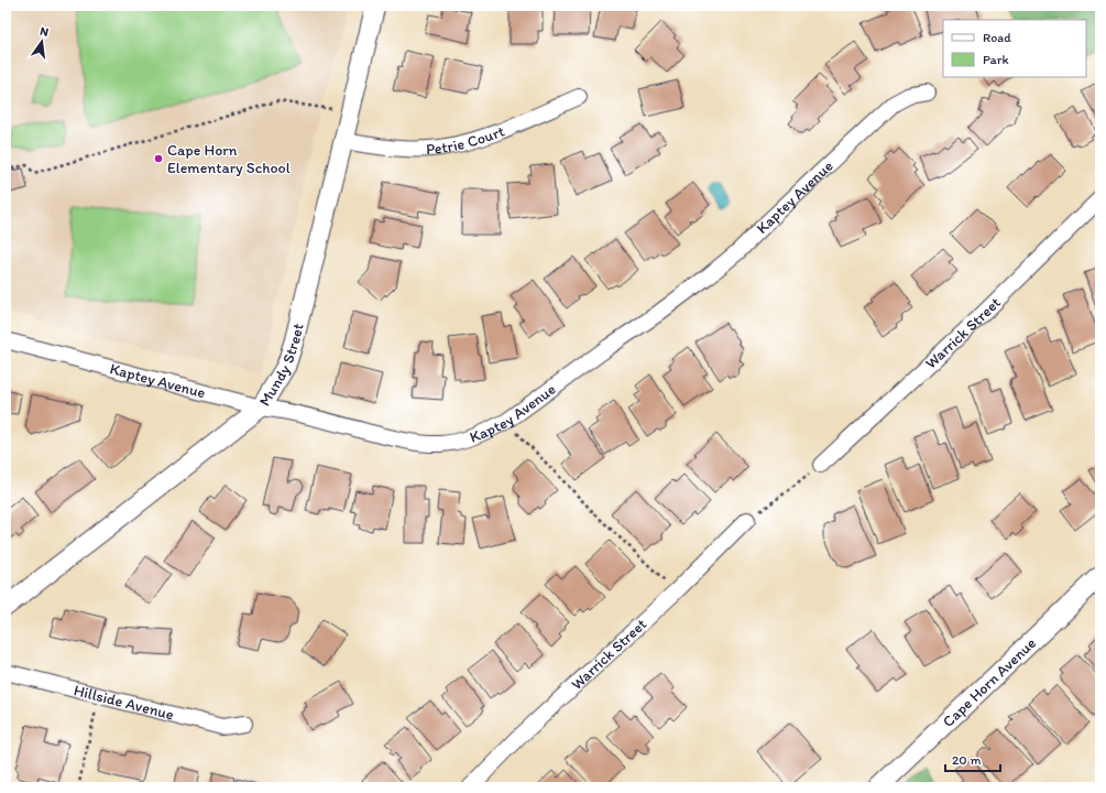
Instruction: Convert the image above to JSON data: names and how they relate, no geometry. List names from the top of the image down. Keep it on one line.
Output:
{"streets":{"street":["Petrie Court","Kaptey Avenue","Warrick Street","Mundy Street","Cape Horn Avenue","Hillside Avenue"]},"crossings":[["Petrie Court","Mundy Street"],["Kaptey Avenue","Mundy Street"]],"places":["Cape Horn Elementary School"],"legend":["Road","Park"],"scale_bar":"20 m","north":"top"}
